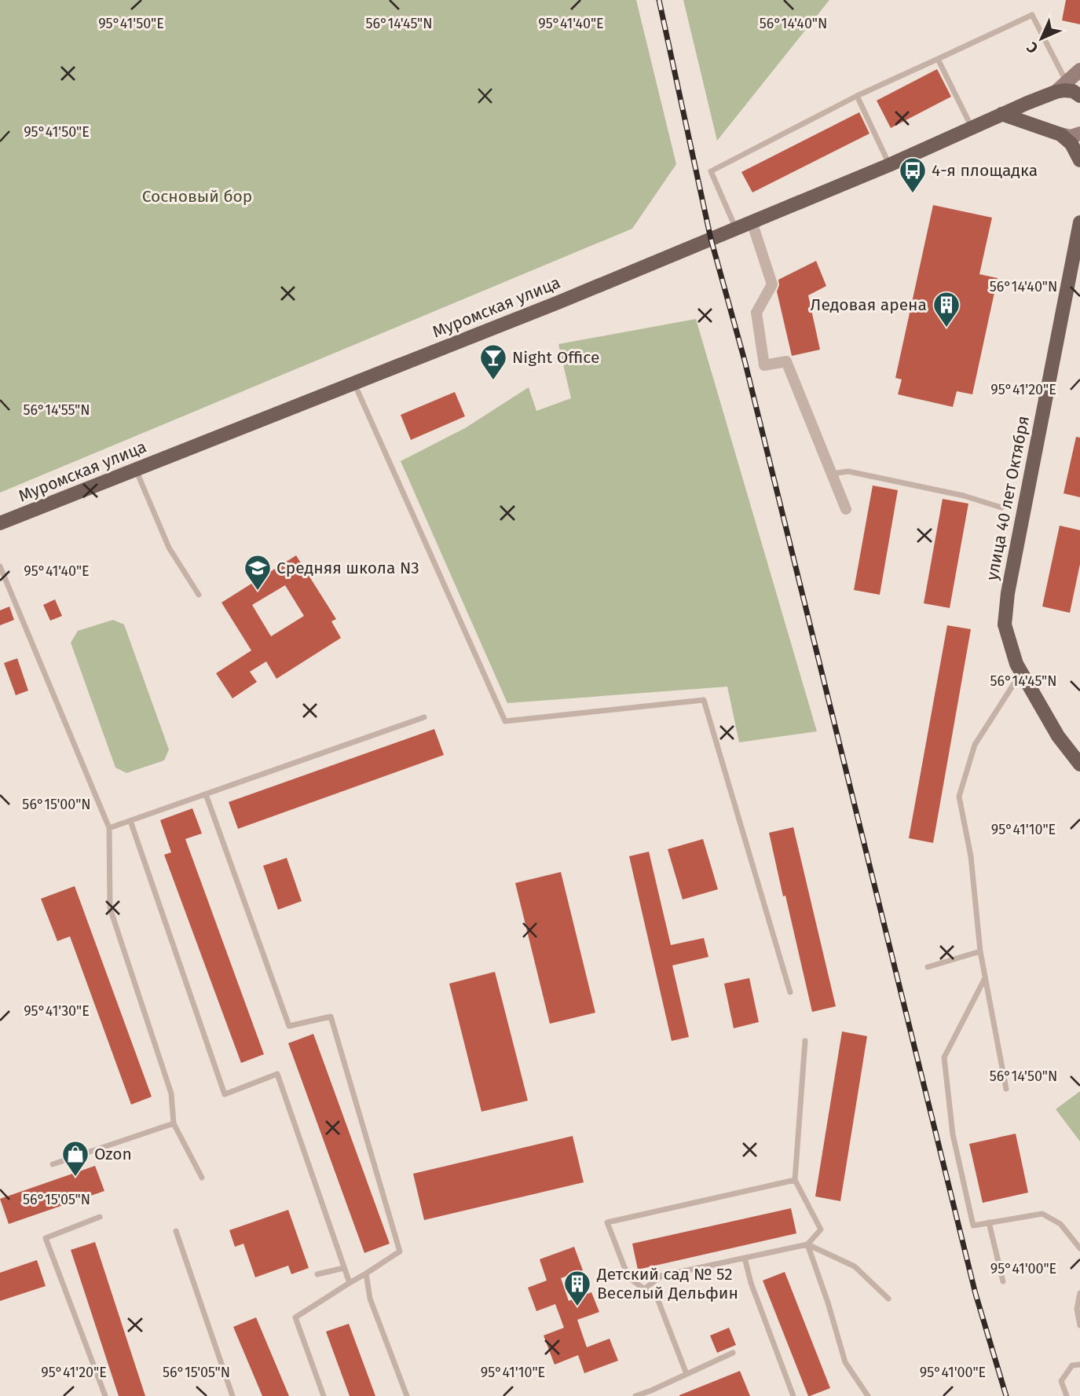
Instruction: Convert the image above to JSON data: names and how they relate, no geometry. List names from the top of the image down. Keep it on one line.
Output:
{"streets":{"main road":["Муромская улица","улица 40 лет Октября"]},"parks":["Сосновый бор"],"places":{"bus stop":["4-я площадка"],"building":["Ледовая арена","Детский сад № 52 Веселый Дельфин"],"bar":["Night Office"],"school or university":["Средняя школа N3"],"shop":["Ozon"]},"north":"bottom left","coordinates":["95°41'50\"E","56°14'45\"N","95°41'40\"E","56°14'40\"N","95°41'20\"E","56°14'55\"N","56°15'00\"N","95°41'10\"E","95°41'30\"E","56°14'50\"N","56°15'05\"N","95°41'00\"E"]}
